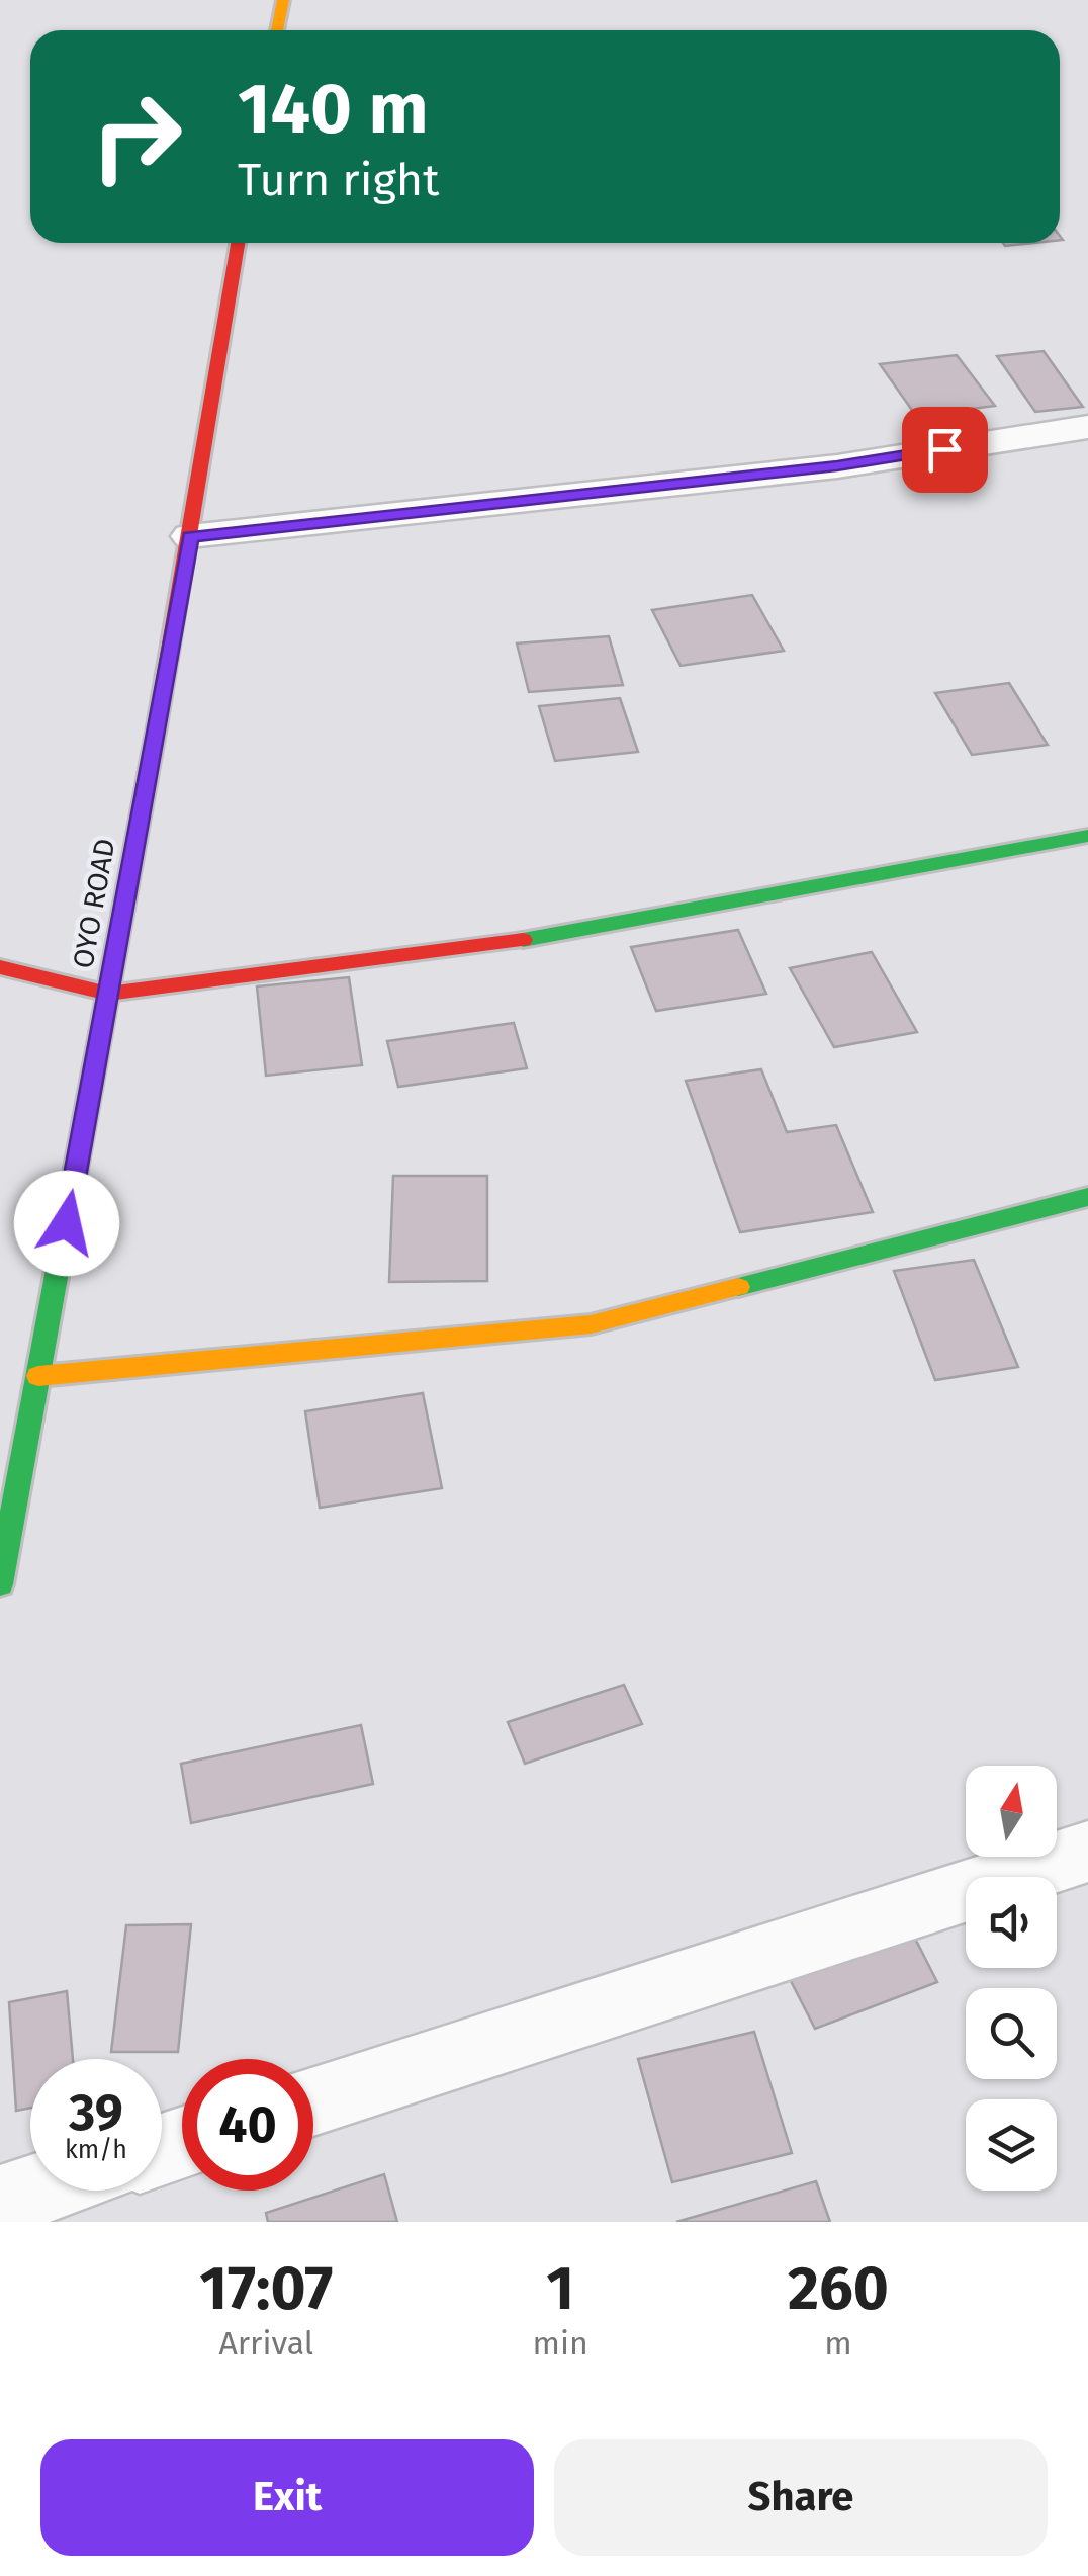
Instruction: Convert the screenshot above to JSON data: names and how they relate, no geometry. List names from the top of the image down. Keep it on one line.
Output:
{"streets":{"street":["OYO ROAD"]},"north":"top","page":{"turn":["140 m","Turn right"],"speed":"39 km/h","limit":"40","eta":["17:07","Arrival","1","min","260","m"],"buttons":["Exit","Share"]}}
